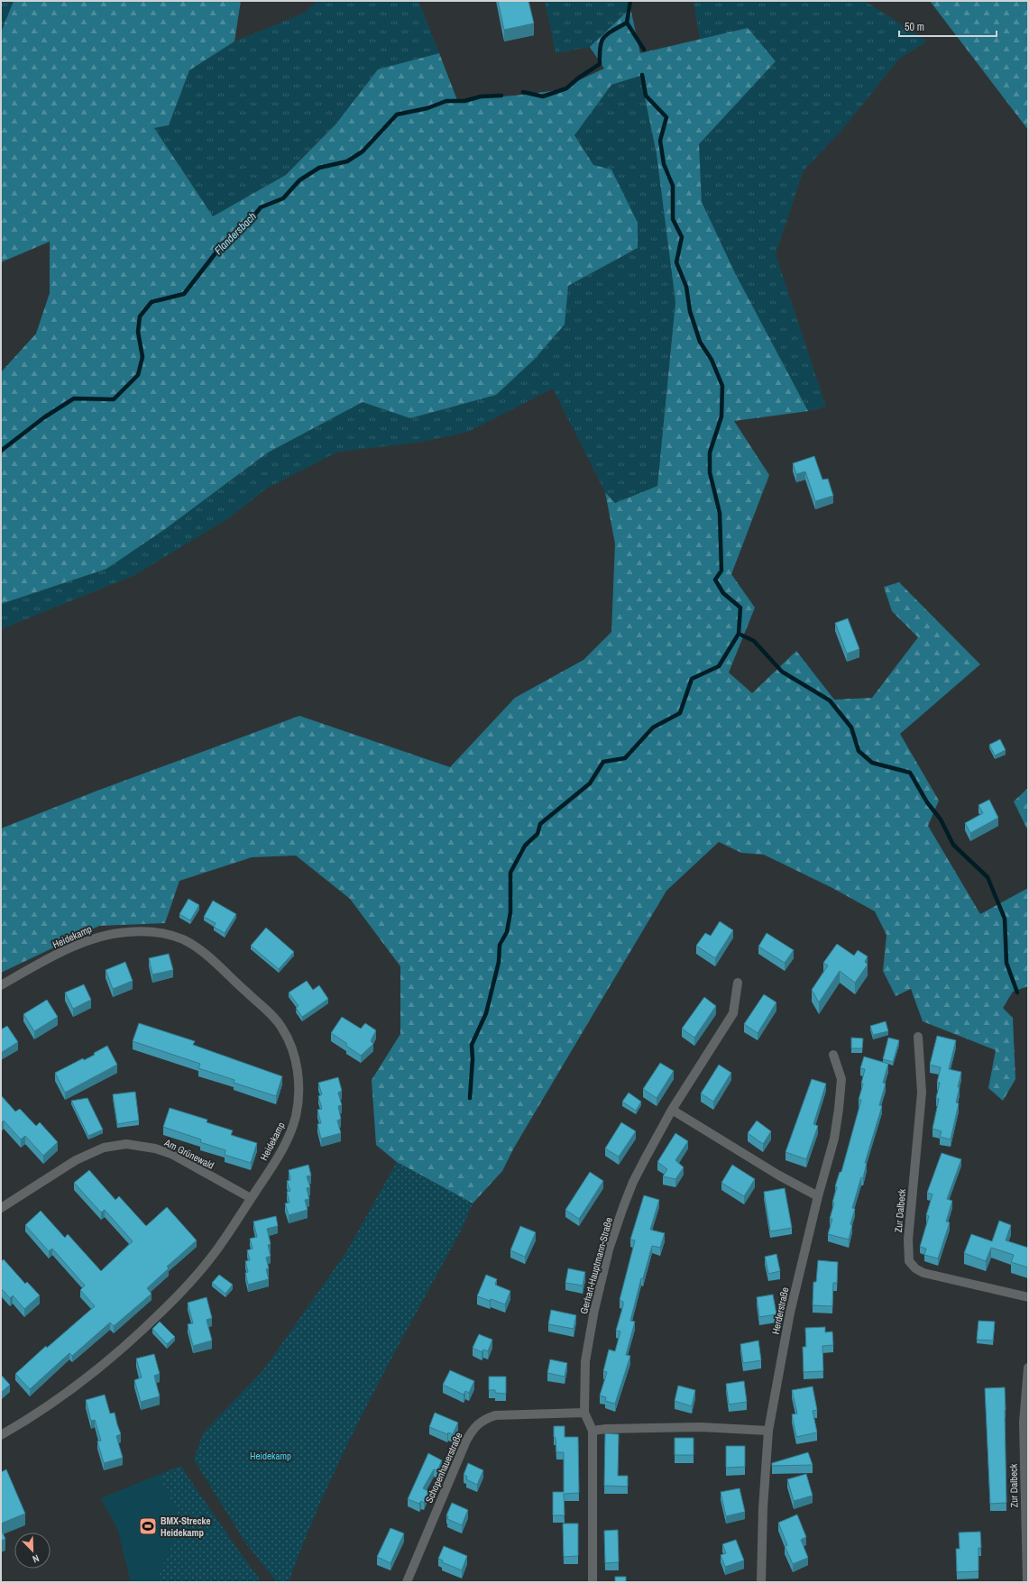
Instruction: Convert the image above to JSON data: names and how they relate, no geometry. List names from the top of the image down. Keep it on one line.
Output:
{"streets":{"street":["Heidekamp","Am Grünewald","Zur Dalbeck","Gerhart-Hauptmann-Straße","Herderstraße","Schopenhauerstraße"]},"crossings":[["Heidekamp","Am Grünewald"],["Gerhart-Hauptmann-Straße","Schopenhauerstraße"]],"water":["Flandersbach"],"parks":["Heidekamp"],"places":{"sports":["BMX-Strecke Heidekamp"]},"scale_bar":"50 m","north":"bottom right"}
